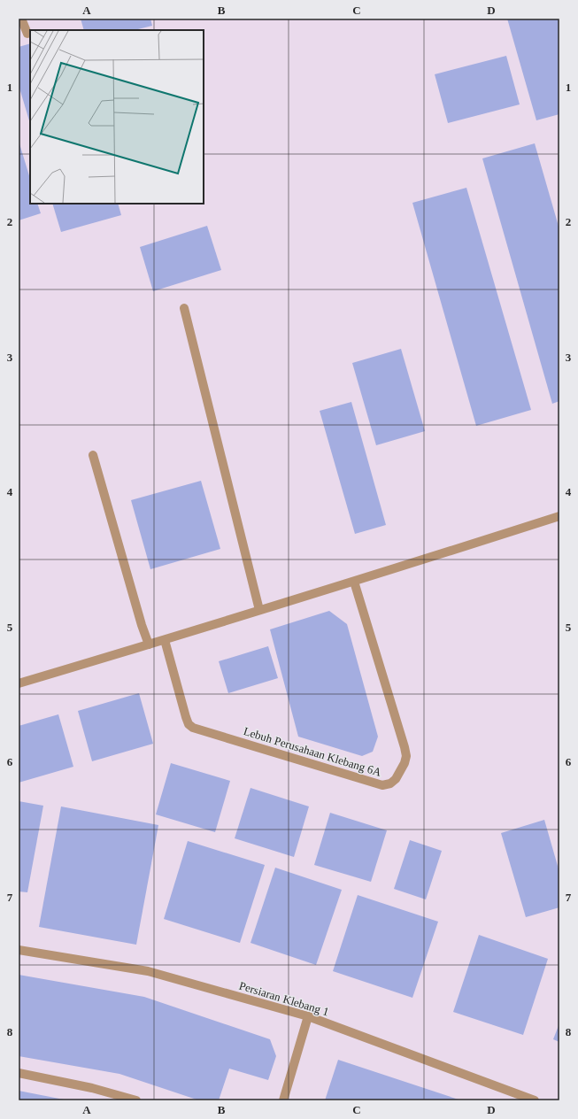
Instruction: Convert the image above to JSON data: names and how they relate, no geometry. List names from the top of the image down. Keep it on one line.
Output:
{"streets":{"street":["Lebuh Perusahaan Klebang 6A","Persiaran Klebang 1"]},"grid":{"columns":["A","B","C","D"],"rows":["1","2","3","4","5","6","7","8"]}}
